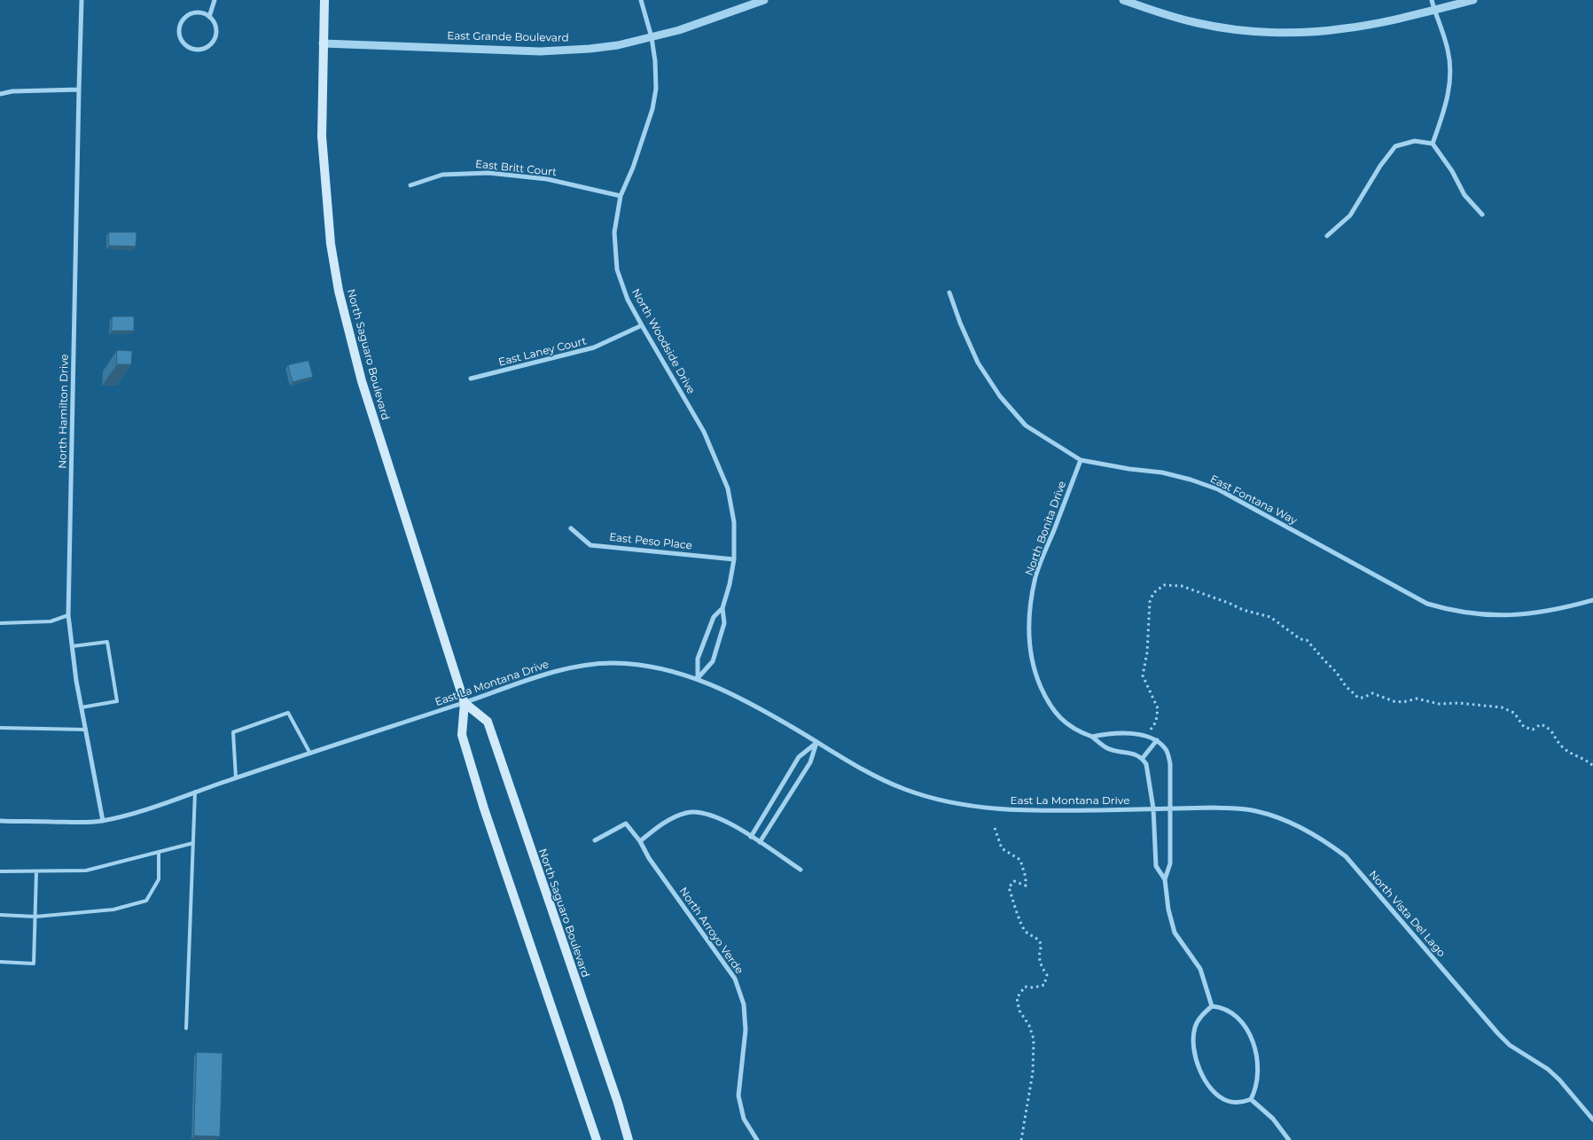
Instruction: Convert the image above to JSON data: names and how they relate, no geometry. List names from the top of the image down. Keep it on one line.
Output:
{"streets":{"main road":["North Saguaro Boulevard"],"street":["East Grande Boulevard","East Britt Court","North Woodside Drive","East Laney Court","North Hamilton Drive","East Fontana Way","North Bonita Drive","East Peso Place","East La Montana Drive","North Vista Del Lago","North Arroyo Verde"]},"crossings":[["East Grande Boulevard","North Woodside Drive"],["East Grande Boulevard","North Saguaro Boulevard"],["East Britt Court","North Woodside Drive"],["North Woodside Drive","East Laney Court"],["North Woodside Drive","East Peso Place"],["North Woodside Drive","East La Montana Drive"],["North Saguaro Boulevard","East La Montana Drive"],["North Hamilton Drive","East La Montana Drive"],["East Fontana Way","North Bonita Drive"],["East La Montana Drive","North Vista Del Lago"]]}
